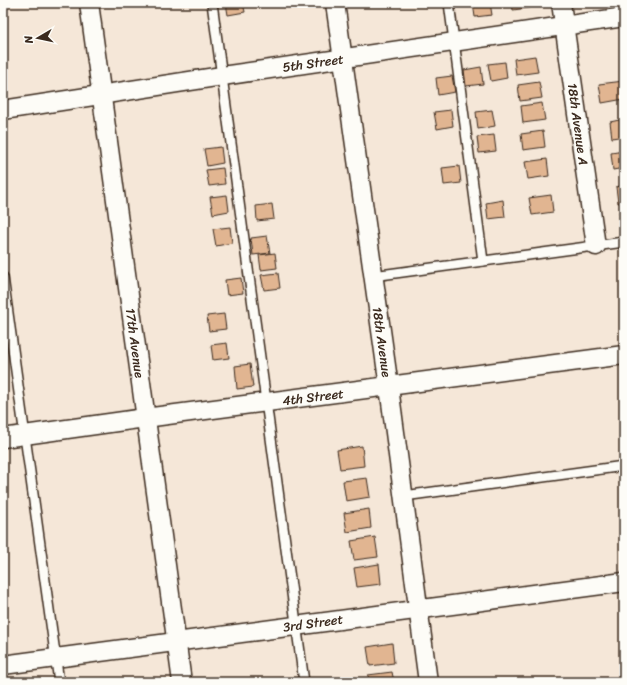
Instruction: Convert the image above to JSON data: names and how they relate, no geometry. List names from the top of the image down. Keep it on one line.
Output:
{"streets":{"street":["5th Street","18th Avenue A","18th Avenue","17th Avenue","4th Street","3rd Street"]},"crossings":[["5th Street","18th Avenue A"],["5th Street","18th Avenue"],["5th Street","17th Avenue"],["18th Avenue","4th Street"],["18th Avenue","3rd Street"],["17th Avenue","4th Street"],["17th Avenue","3rd Street"]],"north":"left"}
